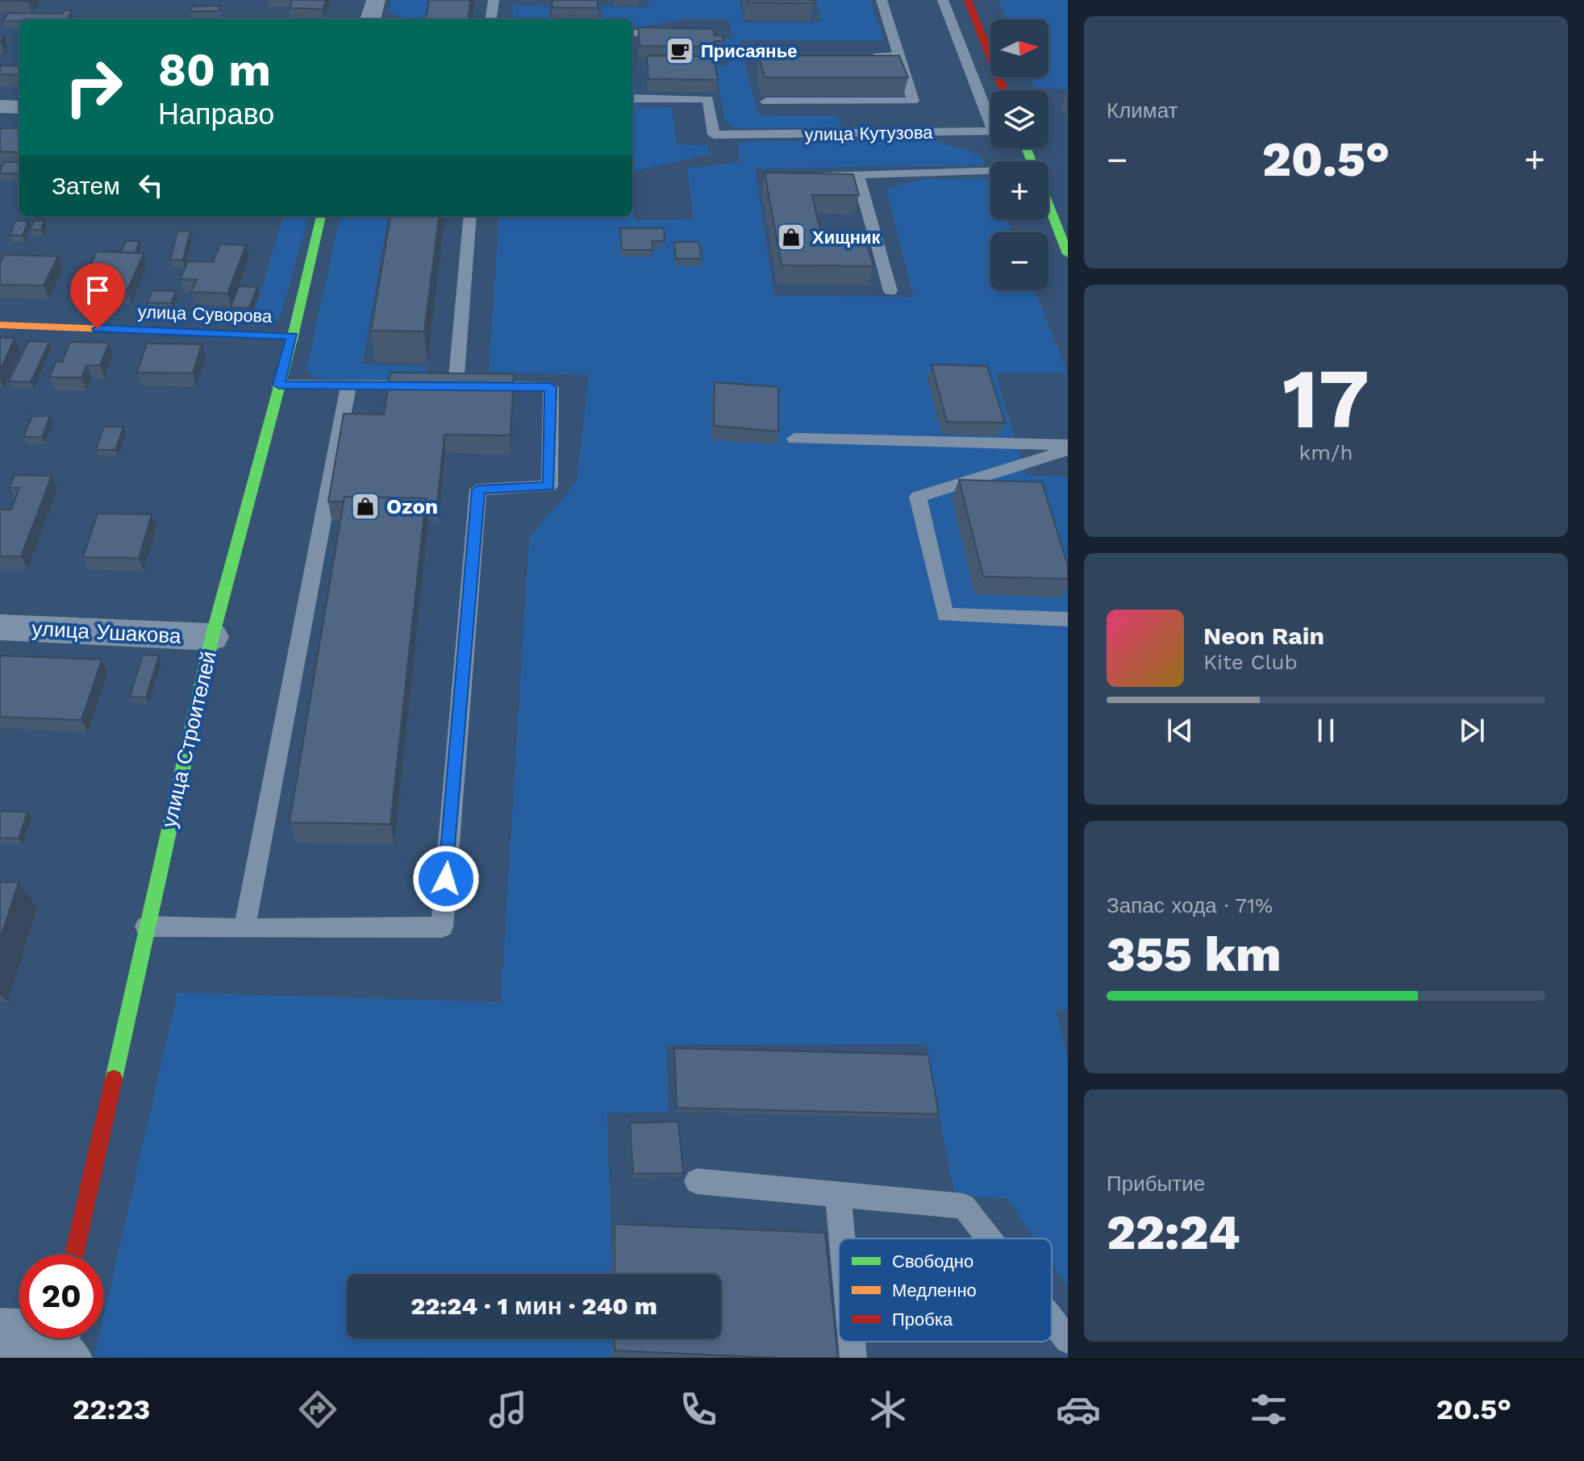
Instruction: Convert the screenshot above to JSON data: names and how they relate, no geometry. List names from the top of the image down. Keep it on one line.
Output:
{"streets":{"main road":["улица Суворова","улица Строителей"],"street":["улица Ушакова"],"lane":["улица Кутузова"]},"crossings":[["улица Суворова","улица Строителей"],["улица Ушакова","улица Строителей"]],"places":{"cafe":["Присаянье"],"shop":["Хищник","Ozon"]},"legend":["Свободно","Медленно","Пробка"],"north":"right","page":{"tile":["Климат",["17","km/h"],["Запас хода · 71%","355 km"],["Прибытие","22:24"]],"map_buttons":["+","−"],"turn":["80 m","Направо"],"heat":["−","20.5°","+"],"then":"Затем","song":["Neon Rain","Kite Club"],"limit":"20","trip":"22:24 · 1 мин · 240 m","tabs":["22:23","20.5°"]}}
